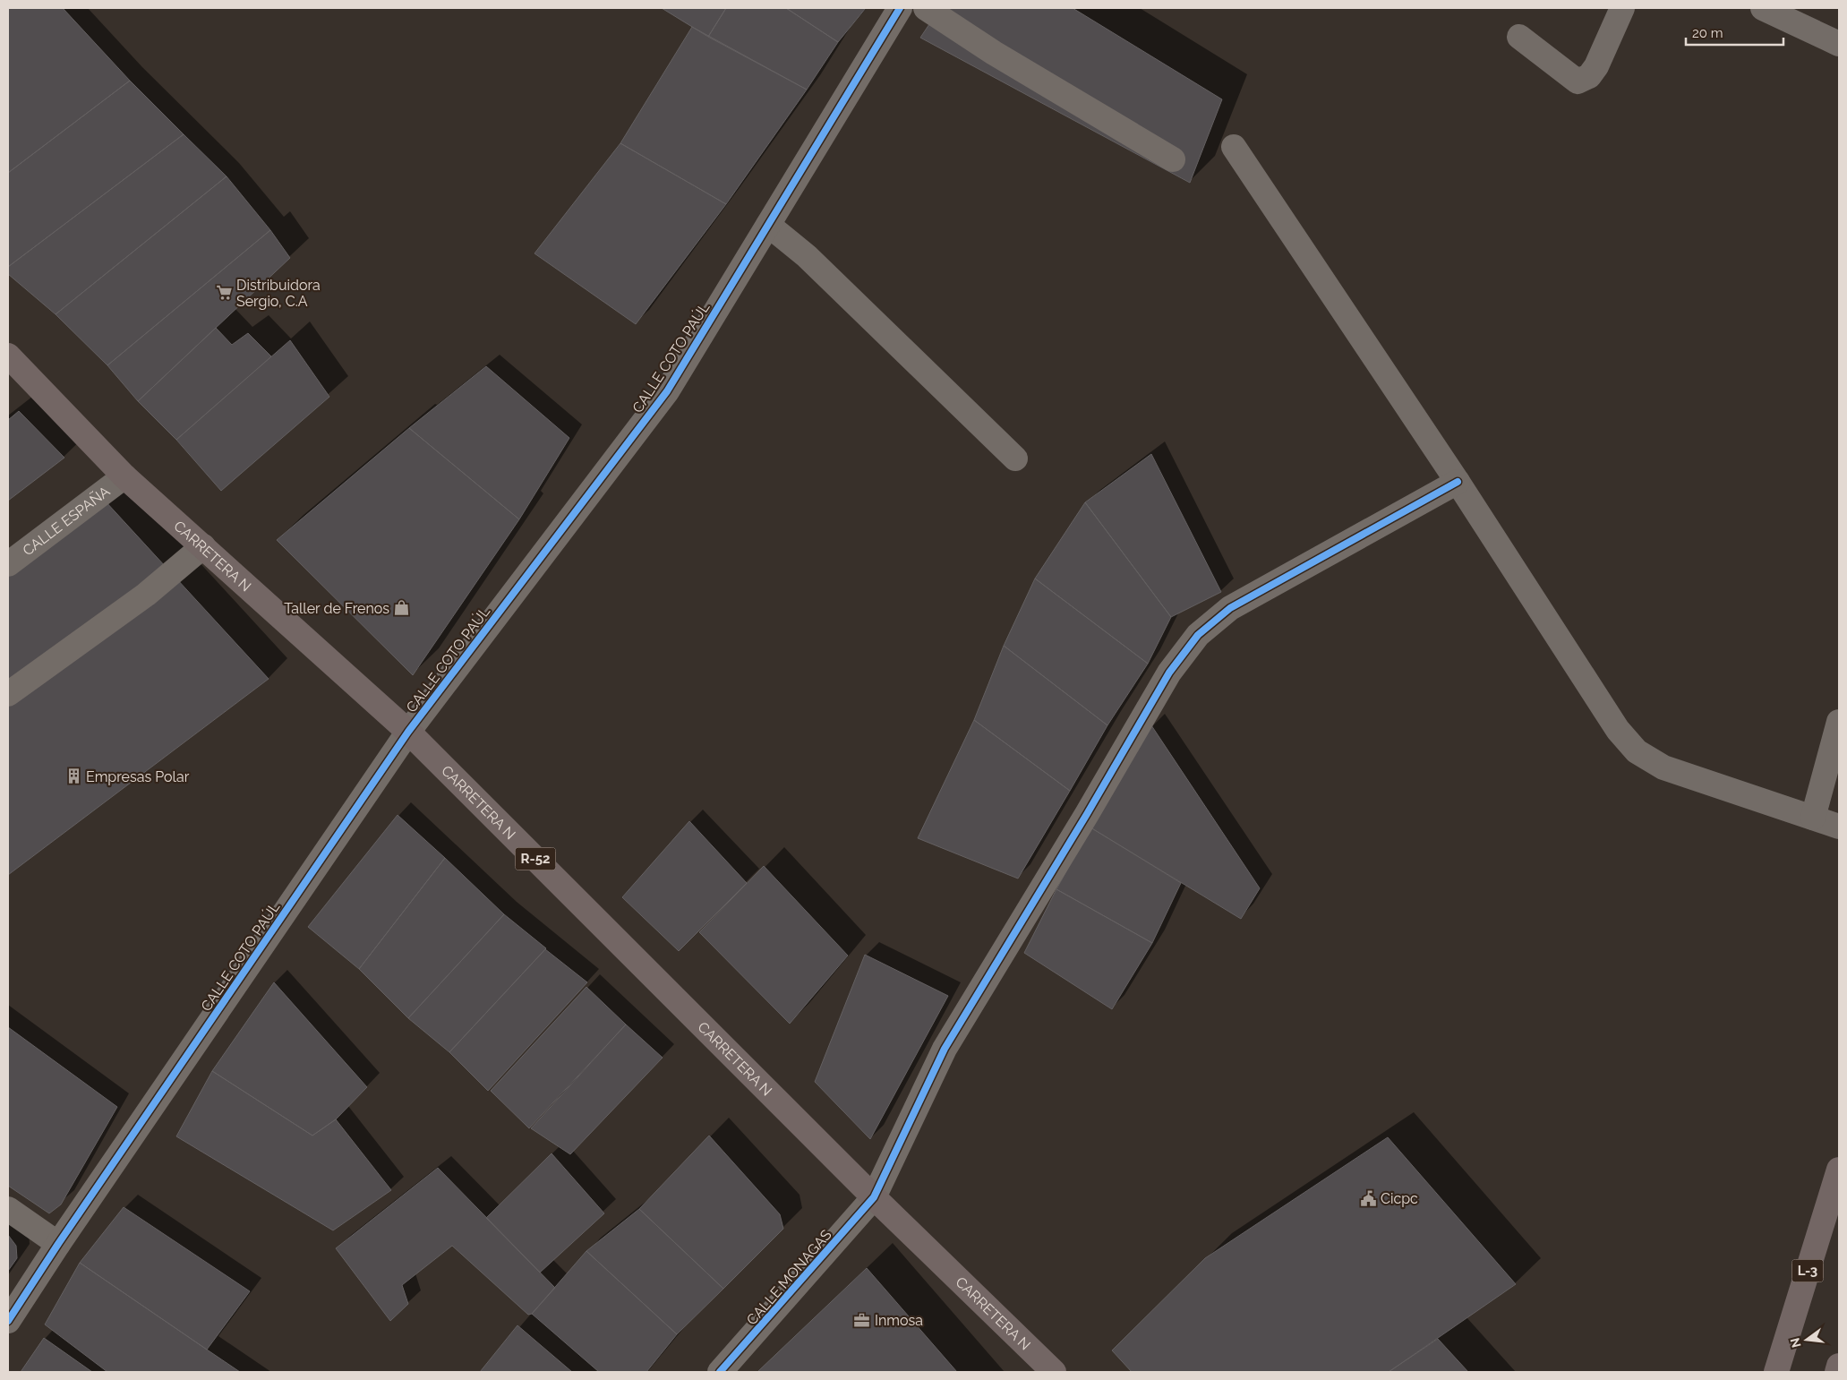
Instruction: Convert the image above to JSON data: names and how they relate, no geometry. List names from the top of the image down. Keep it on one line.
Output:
{"streets":{"main road":["CARRETERA N","R-52","L-3"],"street":["CALLE COTO PAÚL","CALLE ESPAÑA","CALLE MONAGAS"]},"crossings":[["CALLE COTO PAÚL","CARRETERA N"],["CALLE ESPAÑA","CARRETERA N"],["CARRETERA N","CALLE MONAGAS"]],"places":{"supermarket":["Distribuidora Sergio, C.A"],"shop":["Taller de Frenos"],"building":["Empresas Polar"],"public building":["Cicpc"],"office":["Inmosa"]},"scale_bar":"20 m","north":"left"}
